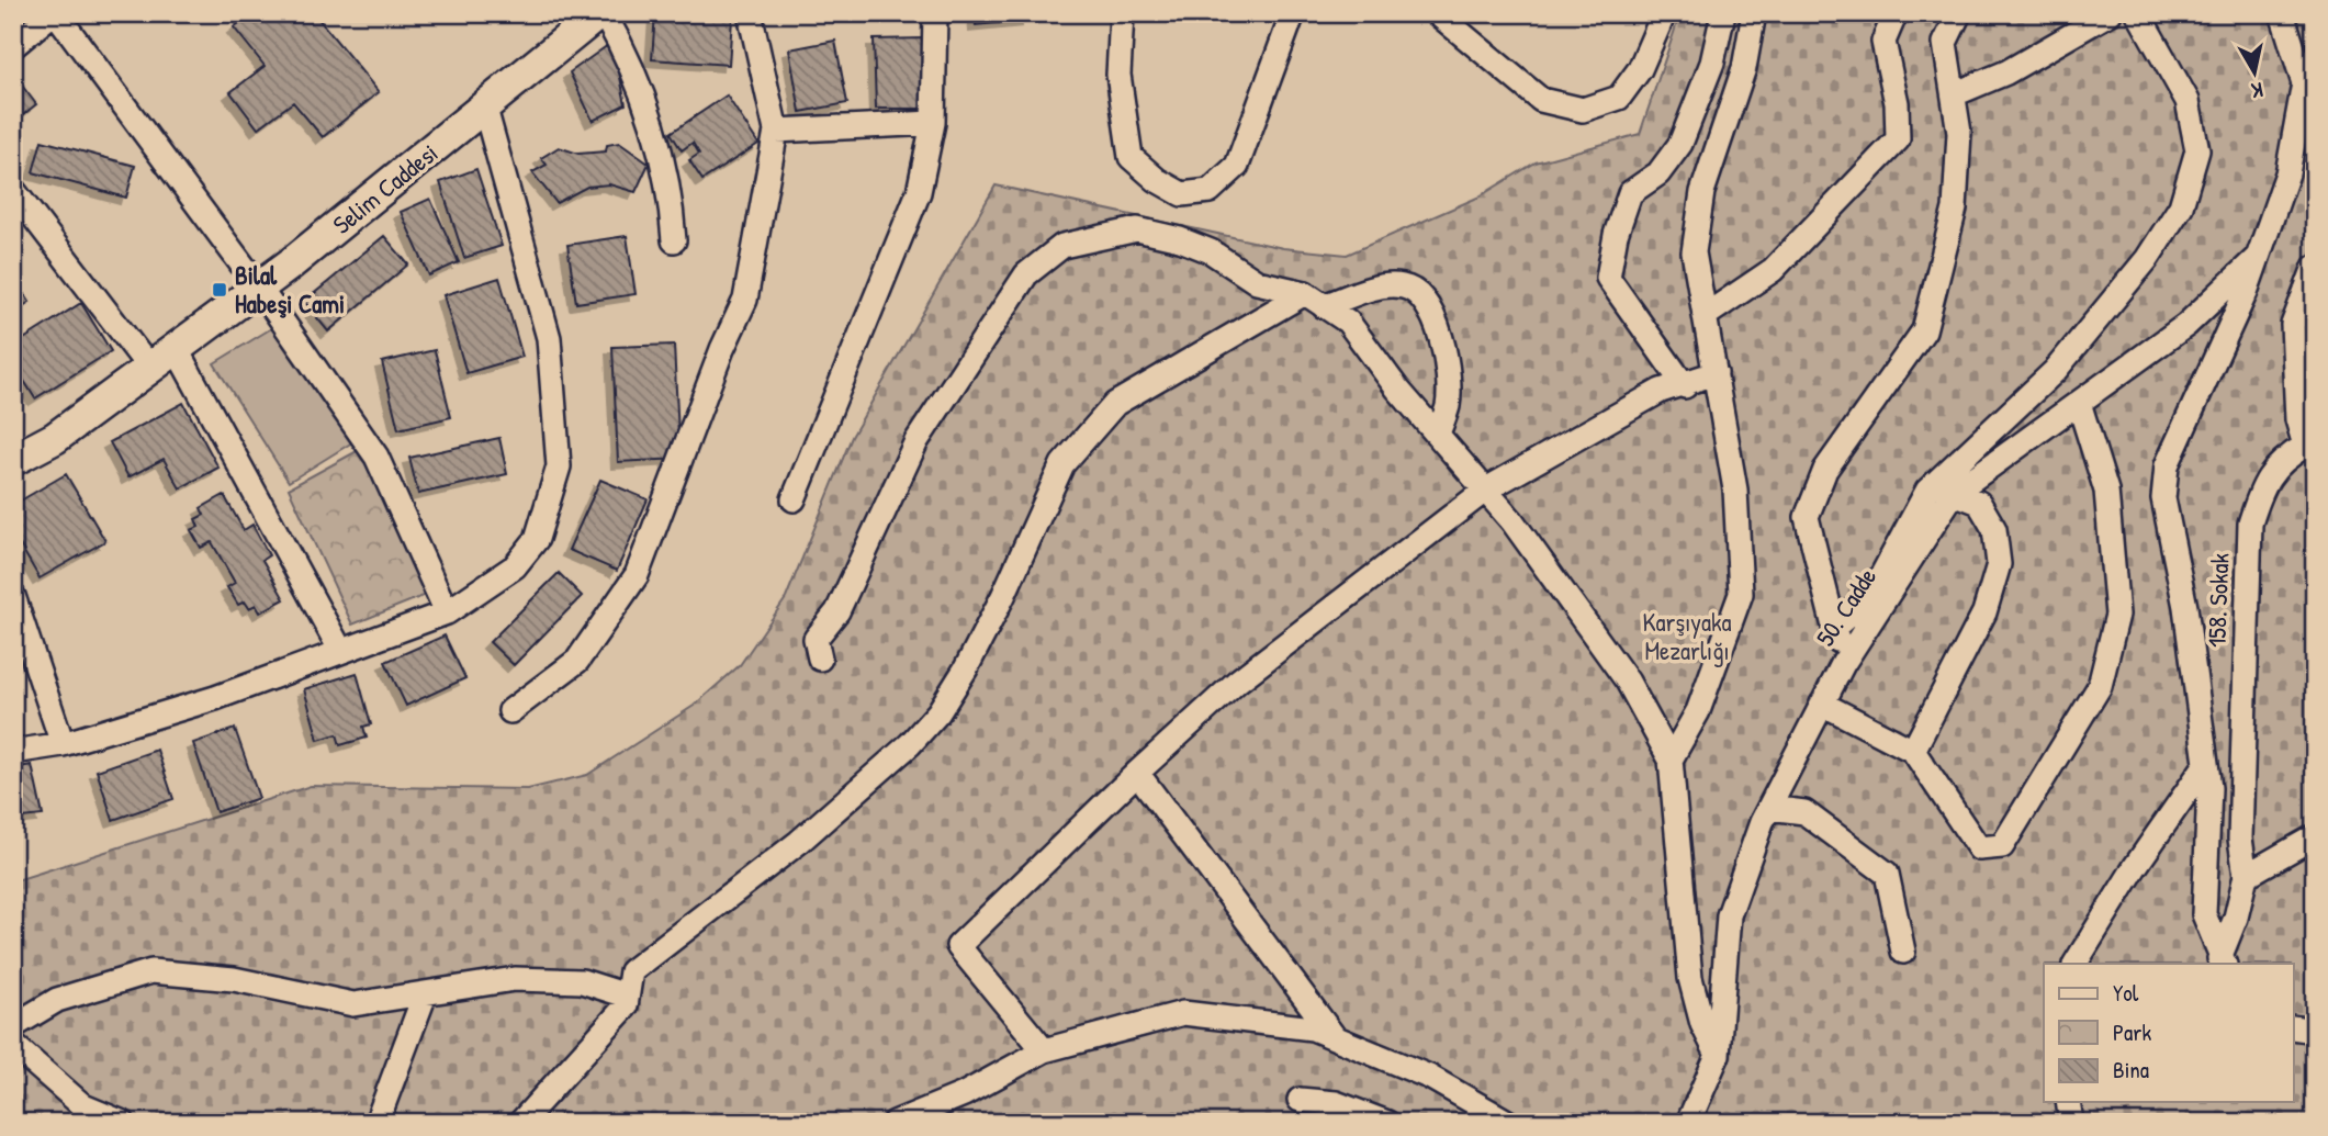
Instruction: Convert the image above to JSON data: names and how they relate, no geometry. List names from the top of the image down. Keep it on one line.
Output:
{"streets":{"main road":["Selim Caddesi"],"street":["158. Sokak","50. Cadde"]},"parks":["Karşıyaka Mezarlığı"],"places":{"transit":["Bilal Habeşi Cami"]},"legend":["Yol","Park","Bina"],"north":"bottom"}
